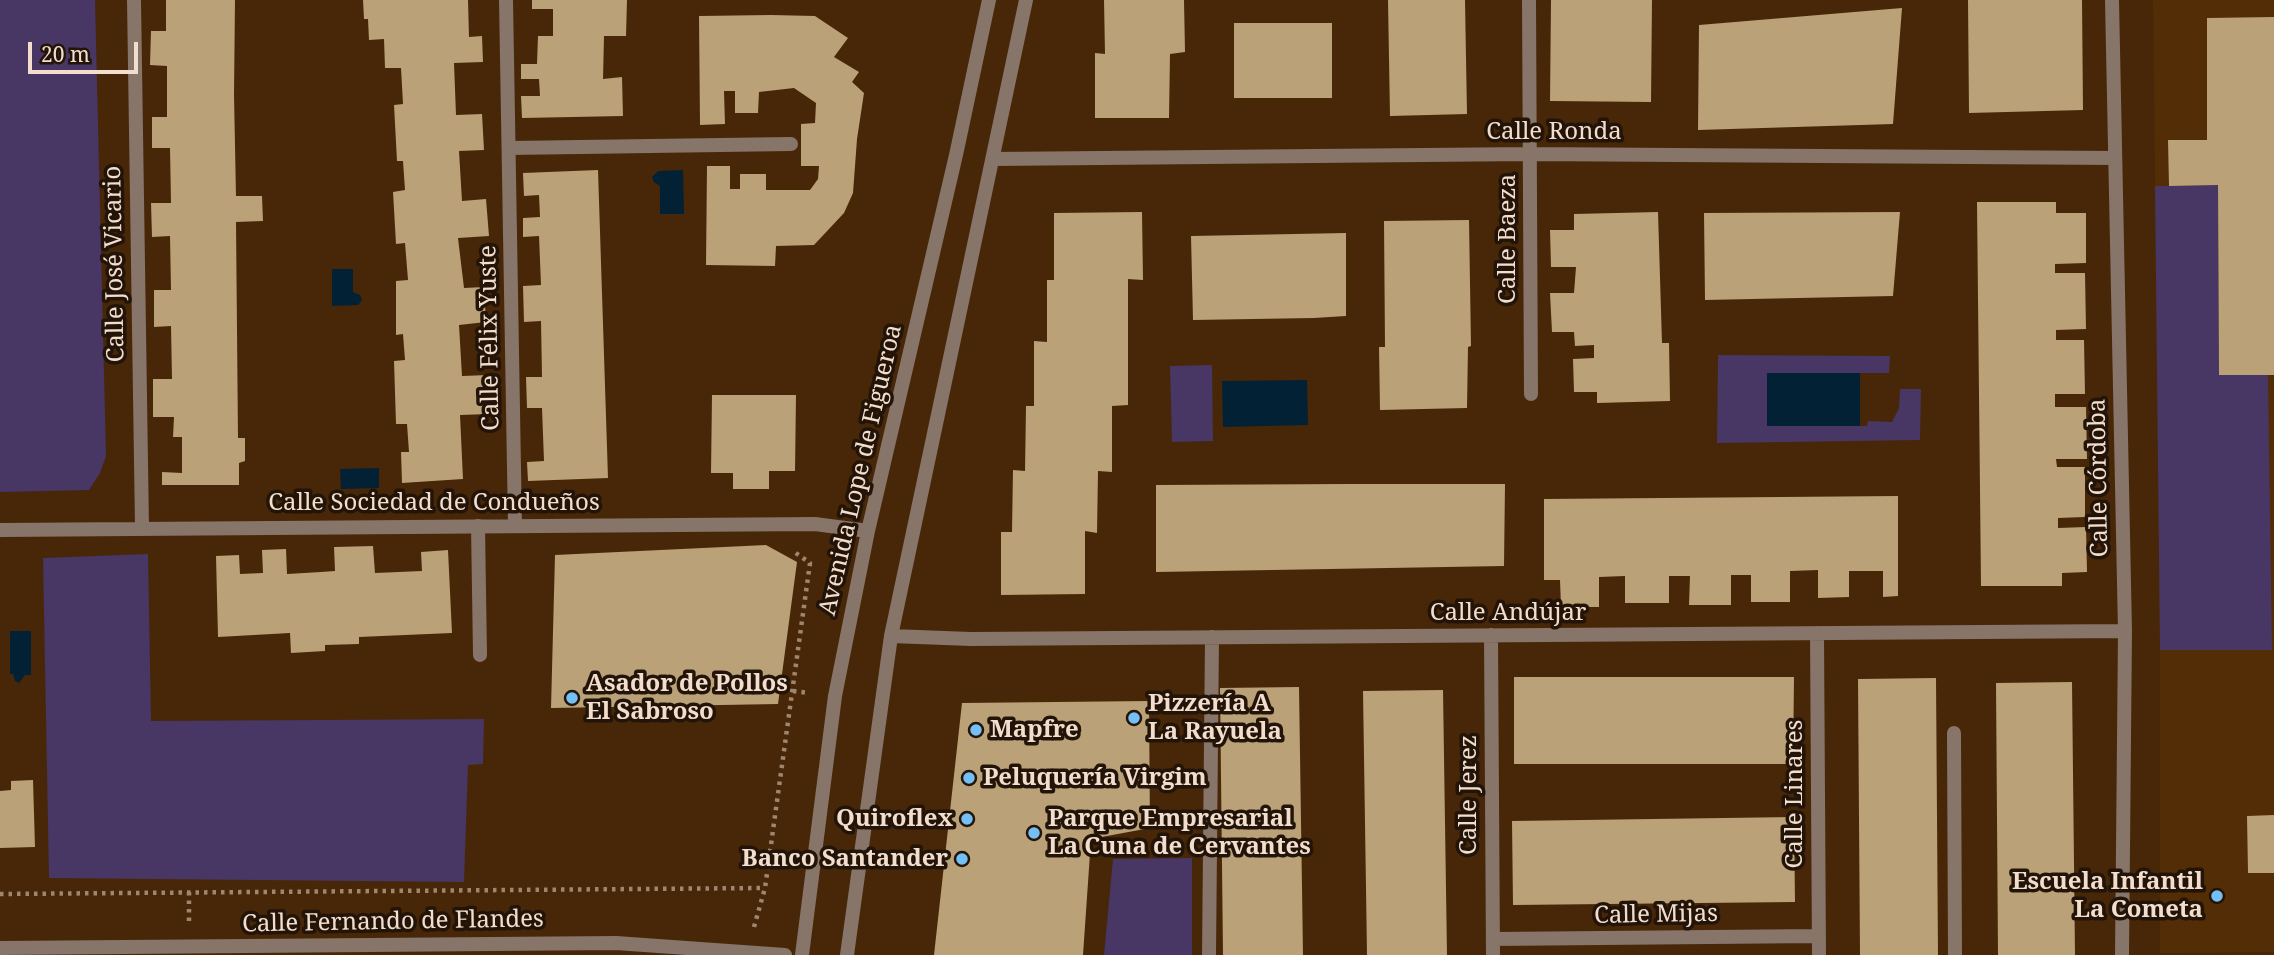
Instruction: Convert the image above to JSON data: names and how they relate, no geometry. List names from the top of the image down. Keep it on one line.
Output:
{"streets":{"street":["Calle Ronda","Calle Baeza","Calle José Vicario","Calle Félix Yuste","Avenida Lope de Figueroa","Calle Córdoba","Calle Sociedad de Condueños","Calle Andújar","Calle Linares","Calle Jerez","Calle Mijas","Calle Fernando de Flandes"]},"crossings":[["Calle Ronda","Calle Baeza"],["Calle Ronda","Calle Córdoba"],["Calle José Vicario","Calle Sociedad de Condueños"],["Calle Félix Yuste","Calle Sociedad de Condueños"],["Avenida Lope de Figueroa","Calle Sociedad de Condueños"],["Calle Córdoba","Calle Andújar"],["Calle Andújar","Calle Linares"],["Calle Andújar","Calle Jerez"],["Calle Linares","Calle Mijas"],["Calle Jerez","Calle Mijas"]],"places":["Asador de Pollos El Sabroso","Pizzería A La Rayuela","Mapfre","Peluquería Virgim","Quiroflex","Parque Empresarial La Cuna de Cervantes","Banco Santander","Escuela Infantil La Cometa"],"scale_bar":"20 m"}
